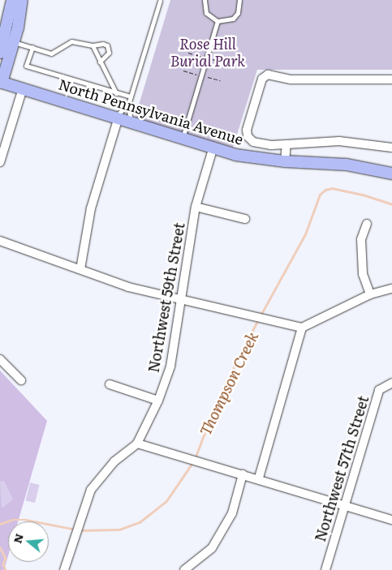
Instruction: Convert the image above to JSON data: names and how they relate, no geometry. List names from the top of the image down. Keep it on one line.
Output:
{"streets":{"main road":["North Pennsylvania Avenue"],"street":["Northwest 59th Street","Northwest 57th Street"]},"crossings":[["North Pennsylvania Avenue","Northwest 59th Street"]],"water":["Thompson Creek"],"parks":["Rose Hill Burial Park"],"north":"left"}
